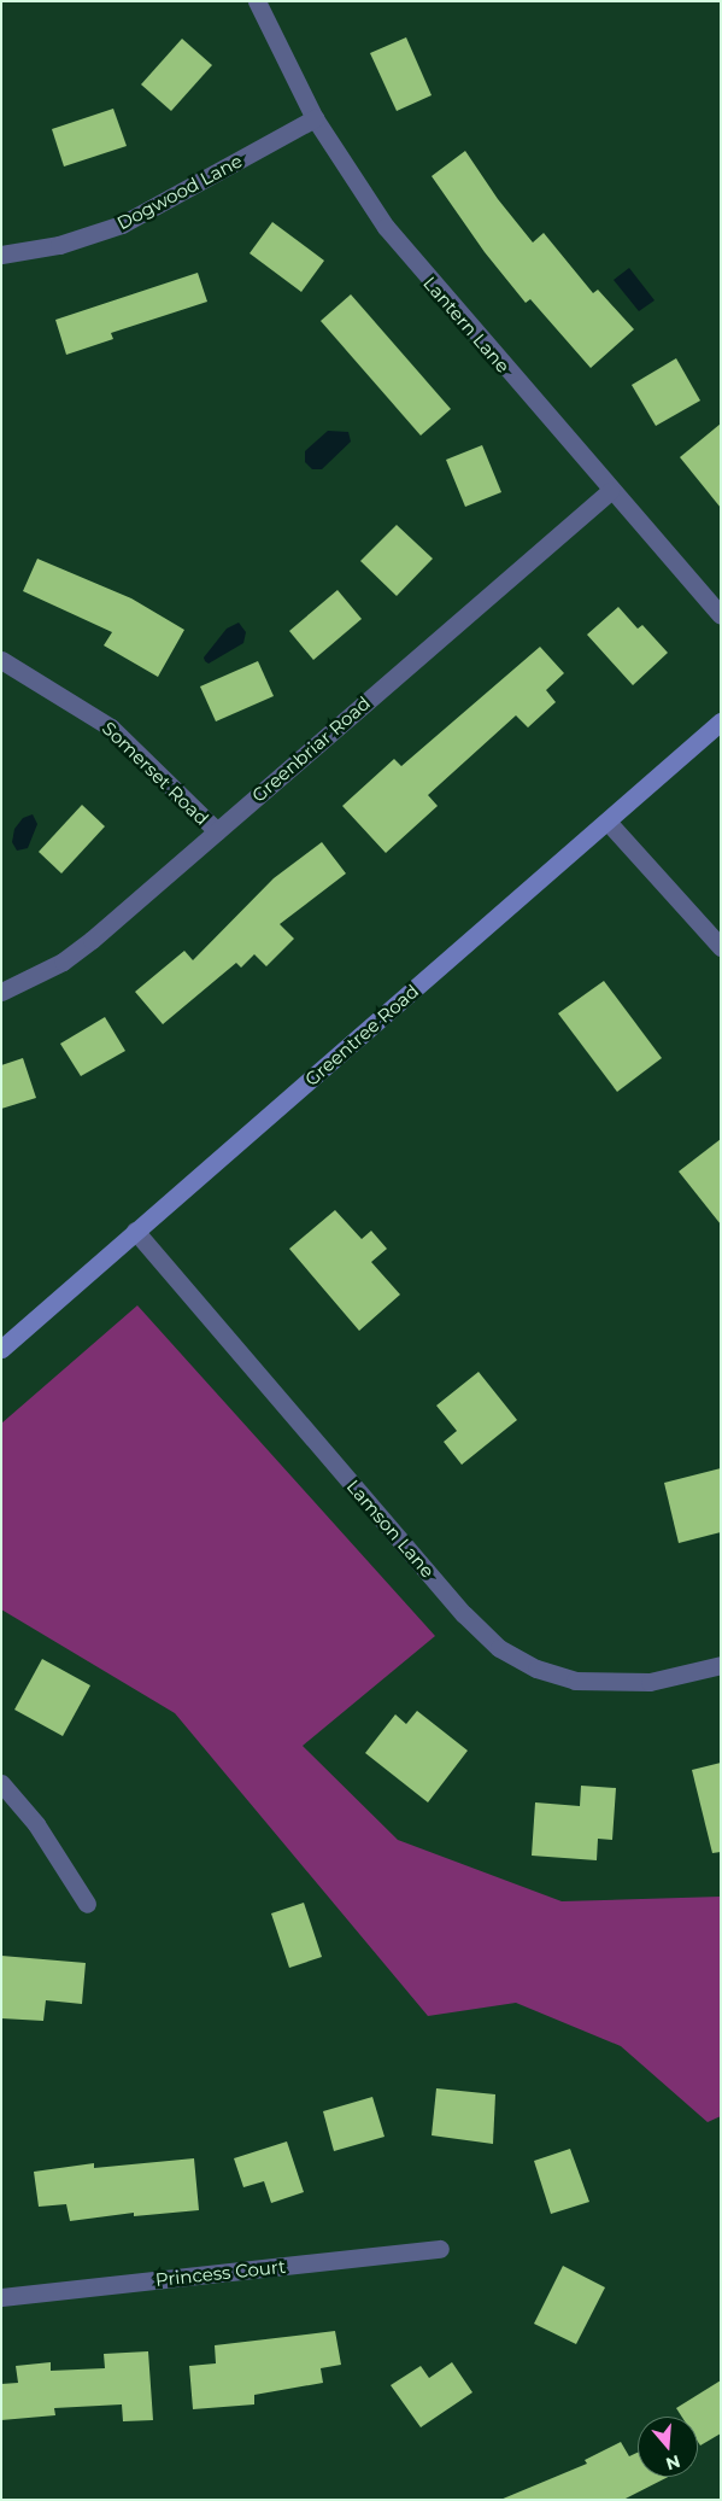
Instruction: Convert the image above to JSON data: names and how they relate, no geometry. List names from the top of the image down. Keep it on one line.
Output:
{"streets":{"street":["Dogwood Lane","Lantern Lane","Greenbriar Road","Somerset Road","Greentree Road","Lamson Lane","Princess Court"]},"crossings":[["Dogwood Lane","Lantern Lane"],["Lantern Lane","Greenbriar Road"],["Greenbriar Road","Somerset Road"],["Greentree Road","Lamson Lane"]],"north":"bottom"}
